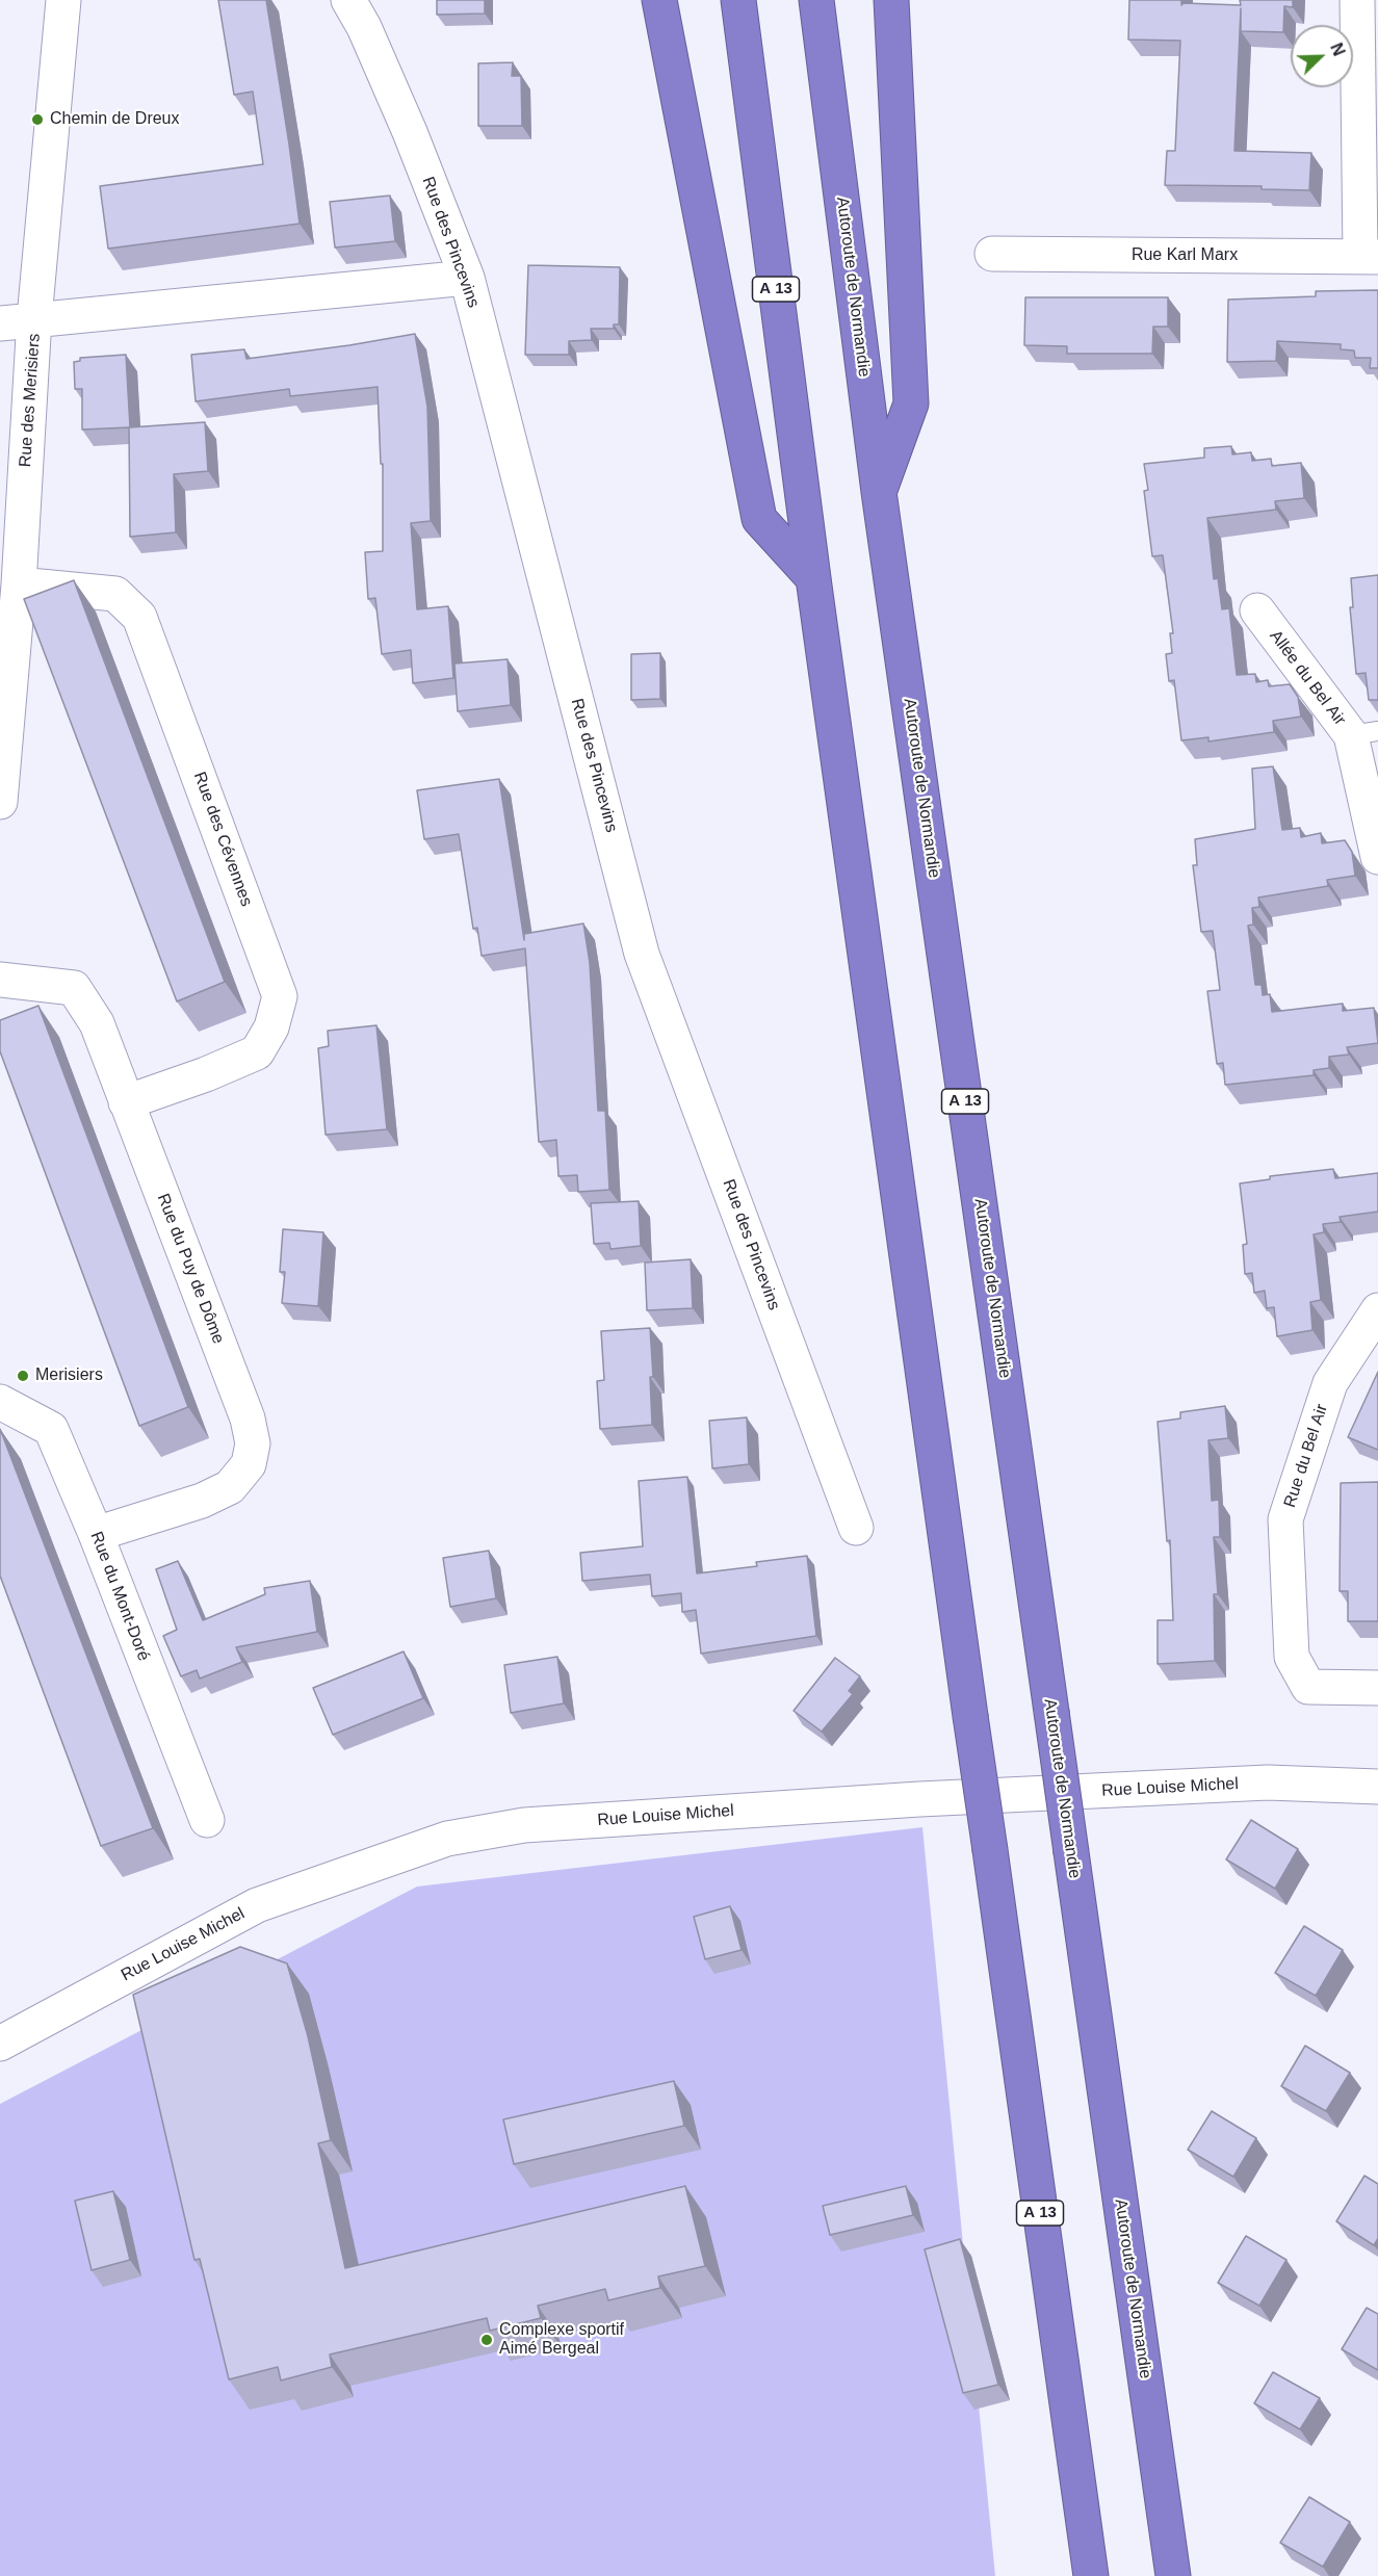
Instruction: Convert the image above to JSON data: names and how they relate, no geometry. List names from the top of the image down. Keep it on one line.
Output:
{"streets":{"highway":["Autoroute de Normandie","A 13"],"street":["Rue des Pincevins","Rue Karl Marx","Rue des Merisiers","Allée du Bel Air","Rue des Cévennes","Rue du Puy de Dôme","Rue du Bel Air","Rue du Mont-Doré","Rue Louise Michel"]},"crossings":[["Rue des Merisiers","Rue des Cévennes"],["Rue des Cévennes","Rue du Puy de Dôme"],["Rue du Puy de Dôme","Rue du Mont-Doré"]],"places":["Chemin de Dreux","Merisiers","Complexe sportif Aimé Bergeal"],"north":"top right"}
